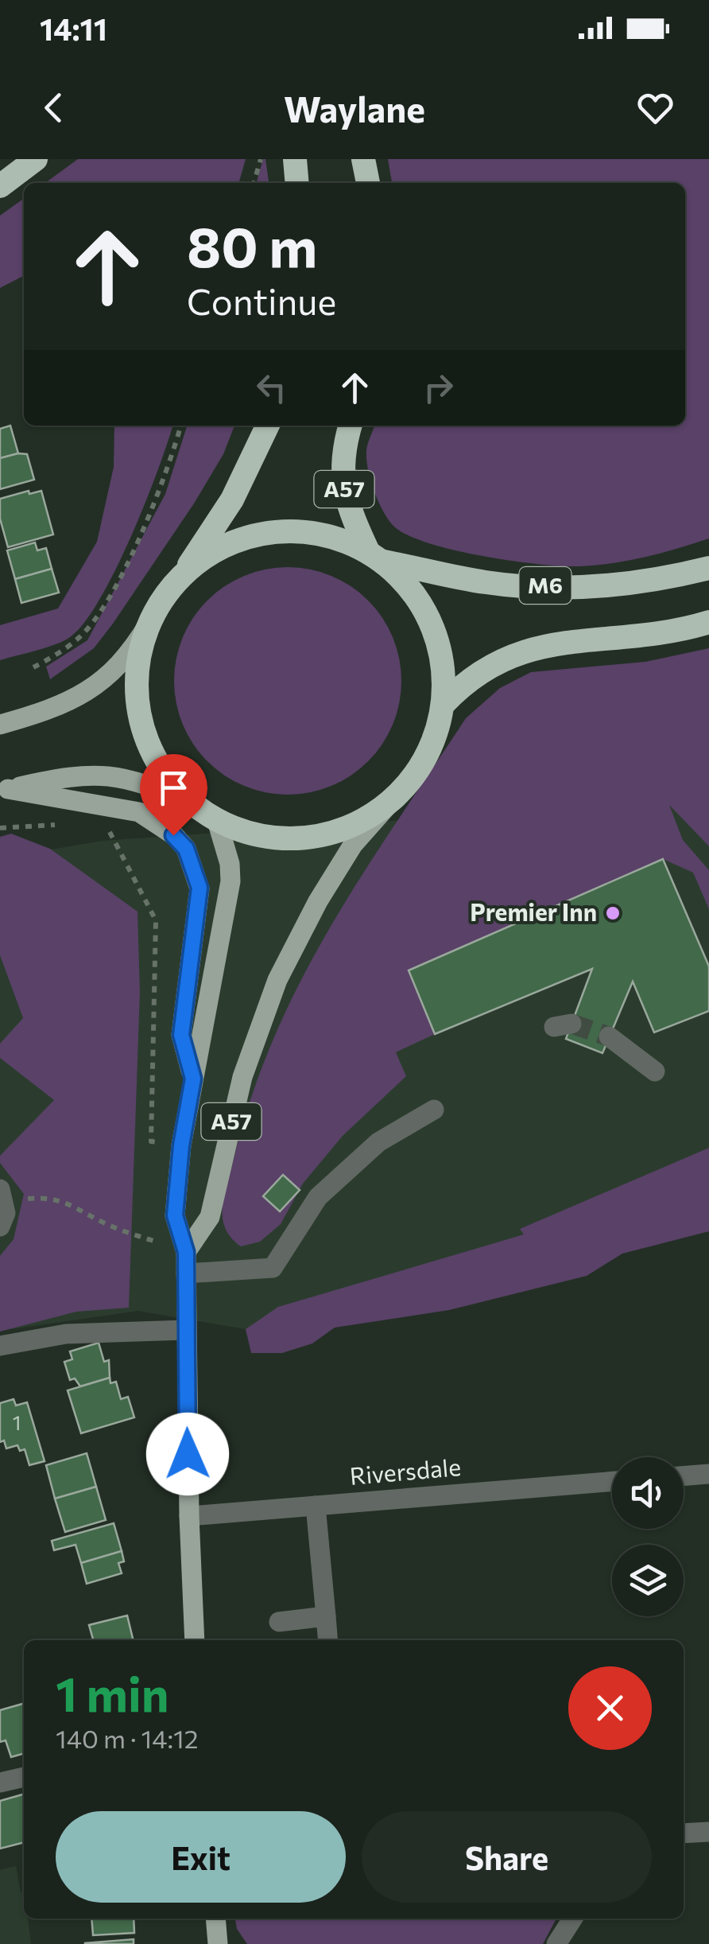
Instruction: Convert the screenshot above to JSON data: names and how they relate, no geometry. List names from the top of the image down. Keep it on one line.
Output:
{"streets":{"highway":["A57","M6"],"street":["Riversdale"]},"crossings":[["A57","M6"],["A57","Riversdale"]],"places":["Premier Inn"],"house_numbers":["1"],"page":{"status":"14:11","header":"Waylane","turn":["80 m","Continue"],"heading":["1 min","140 m · 14:12"],"buttons":["Exit","Share"]}}
